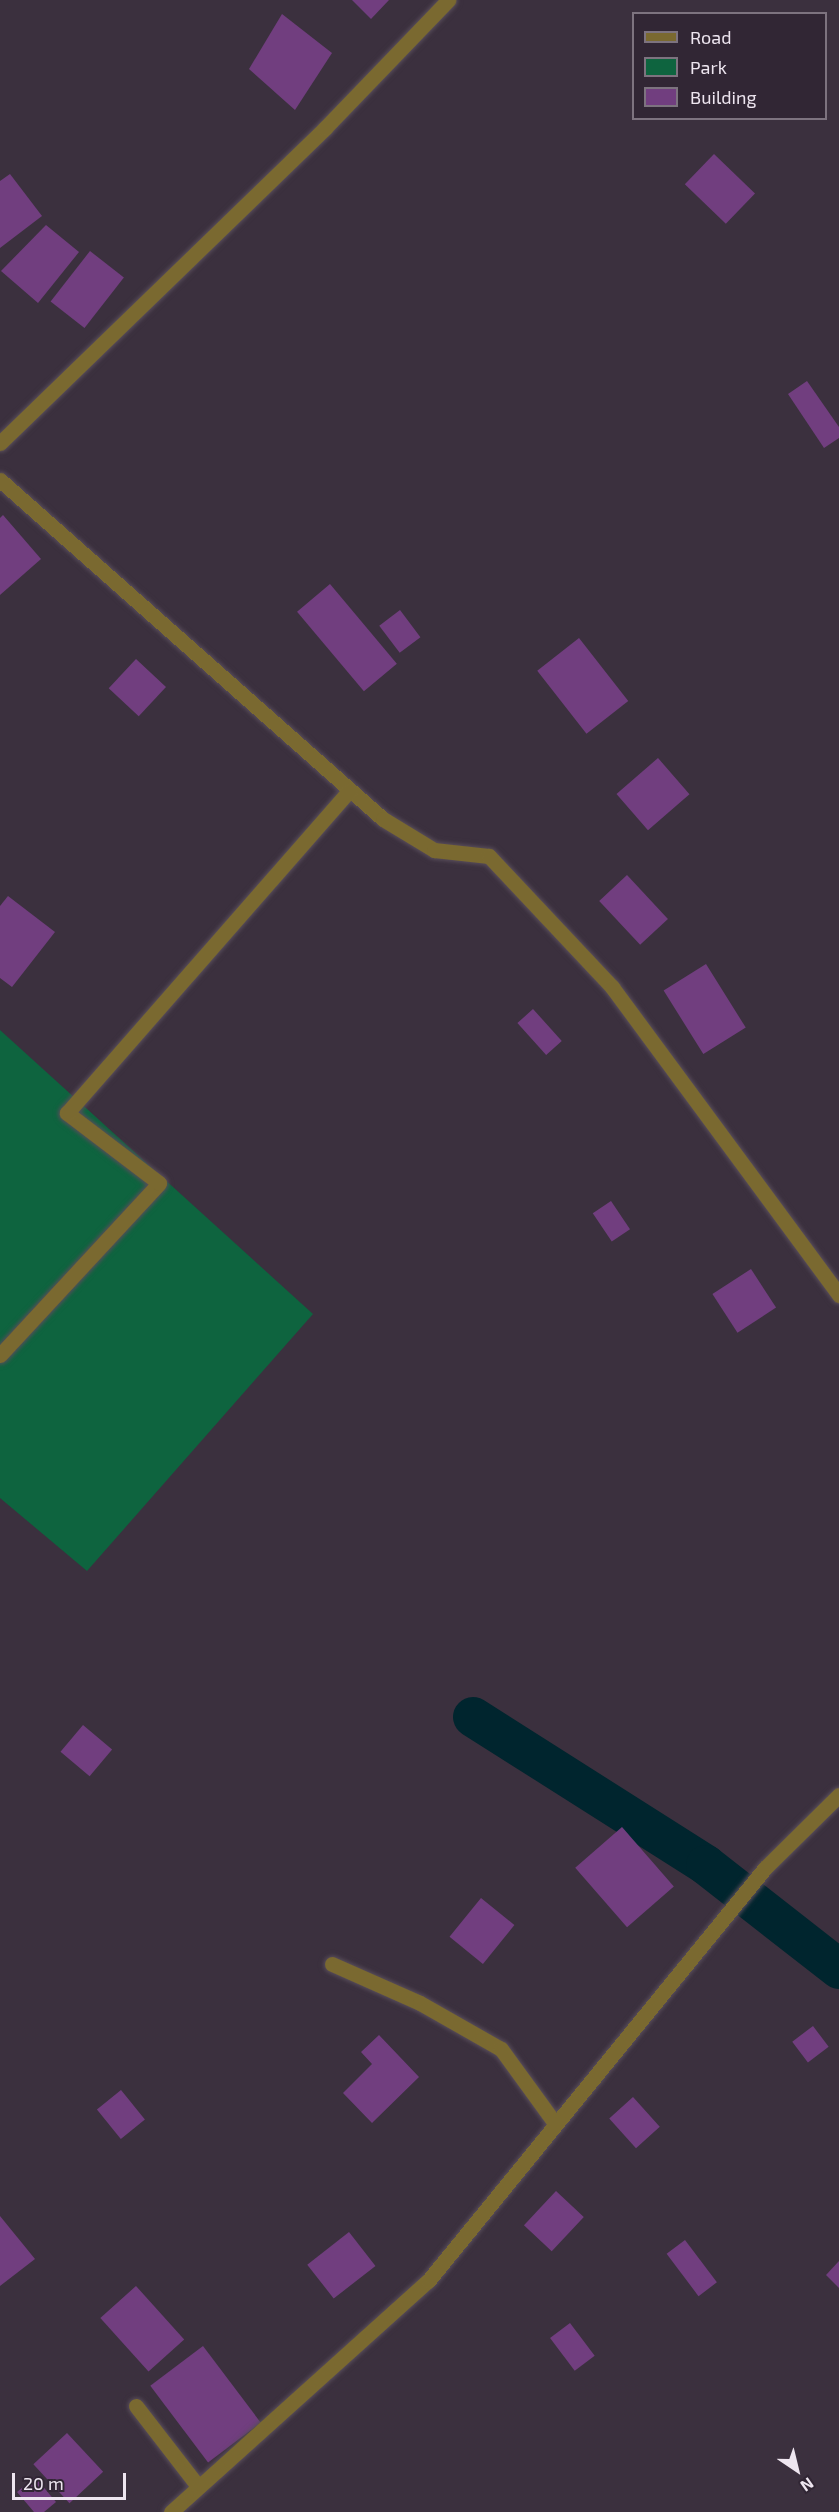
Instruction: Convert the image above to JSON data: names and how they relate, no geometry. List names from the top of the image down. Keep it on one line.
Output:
{"legend":["Road","Park","Building"],"scale_bar":"20 m","north":"bottom right"}
